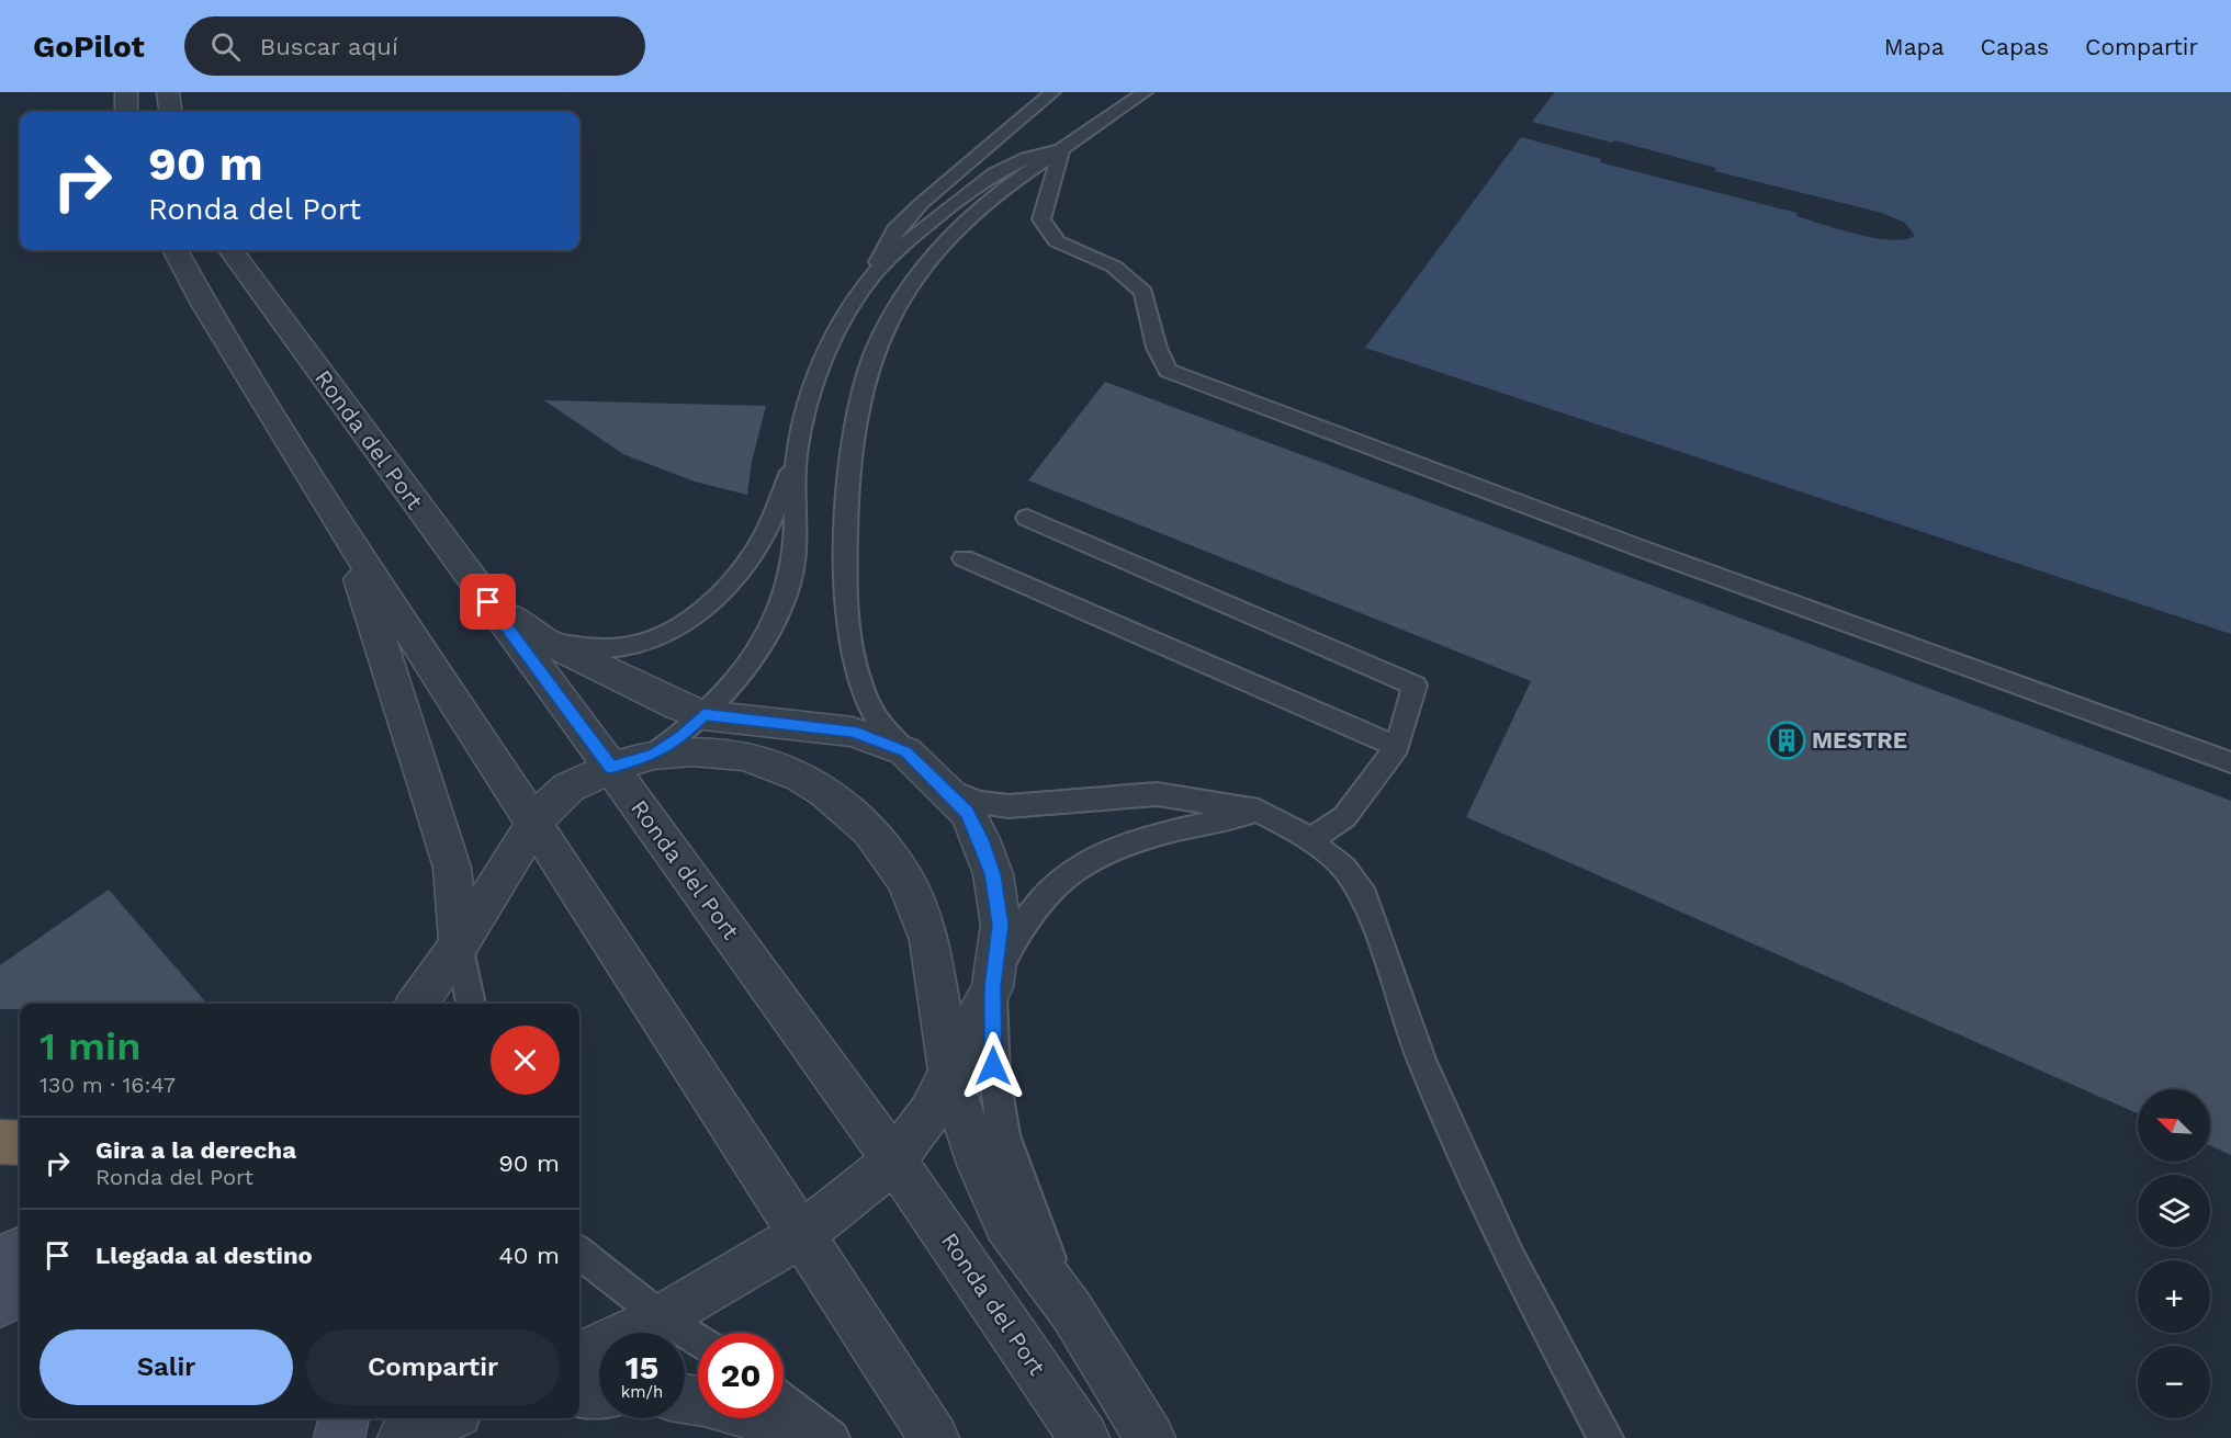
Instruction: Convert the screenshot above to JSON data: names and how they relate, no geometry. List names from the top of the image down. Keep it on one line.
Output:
{"streets":{"street":["Ronda del Port"]},"places":{"building":["MESTRE"]},"north":"top left","page":{"header":"GoPilot","search":"Buscar aquí","nav":["Mapa","Capas","Compartir"],"turn":["90 m","Ronda del Port"],"heading":["1 min","130 m · 16:47"],"map_buttons":["+","−"],"list":[{"name":"Gira a la derecha","note":"Ronda del Port","value":"90 m"},{"name":"Llegada al destino","value":"40 m"}],"buttons":["Salir","Compartir"],"speed":"15 km/h","limit":"20"}}
